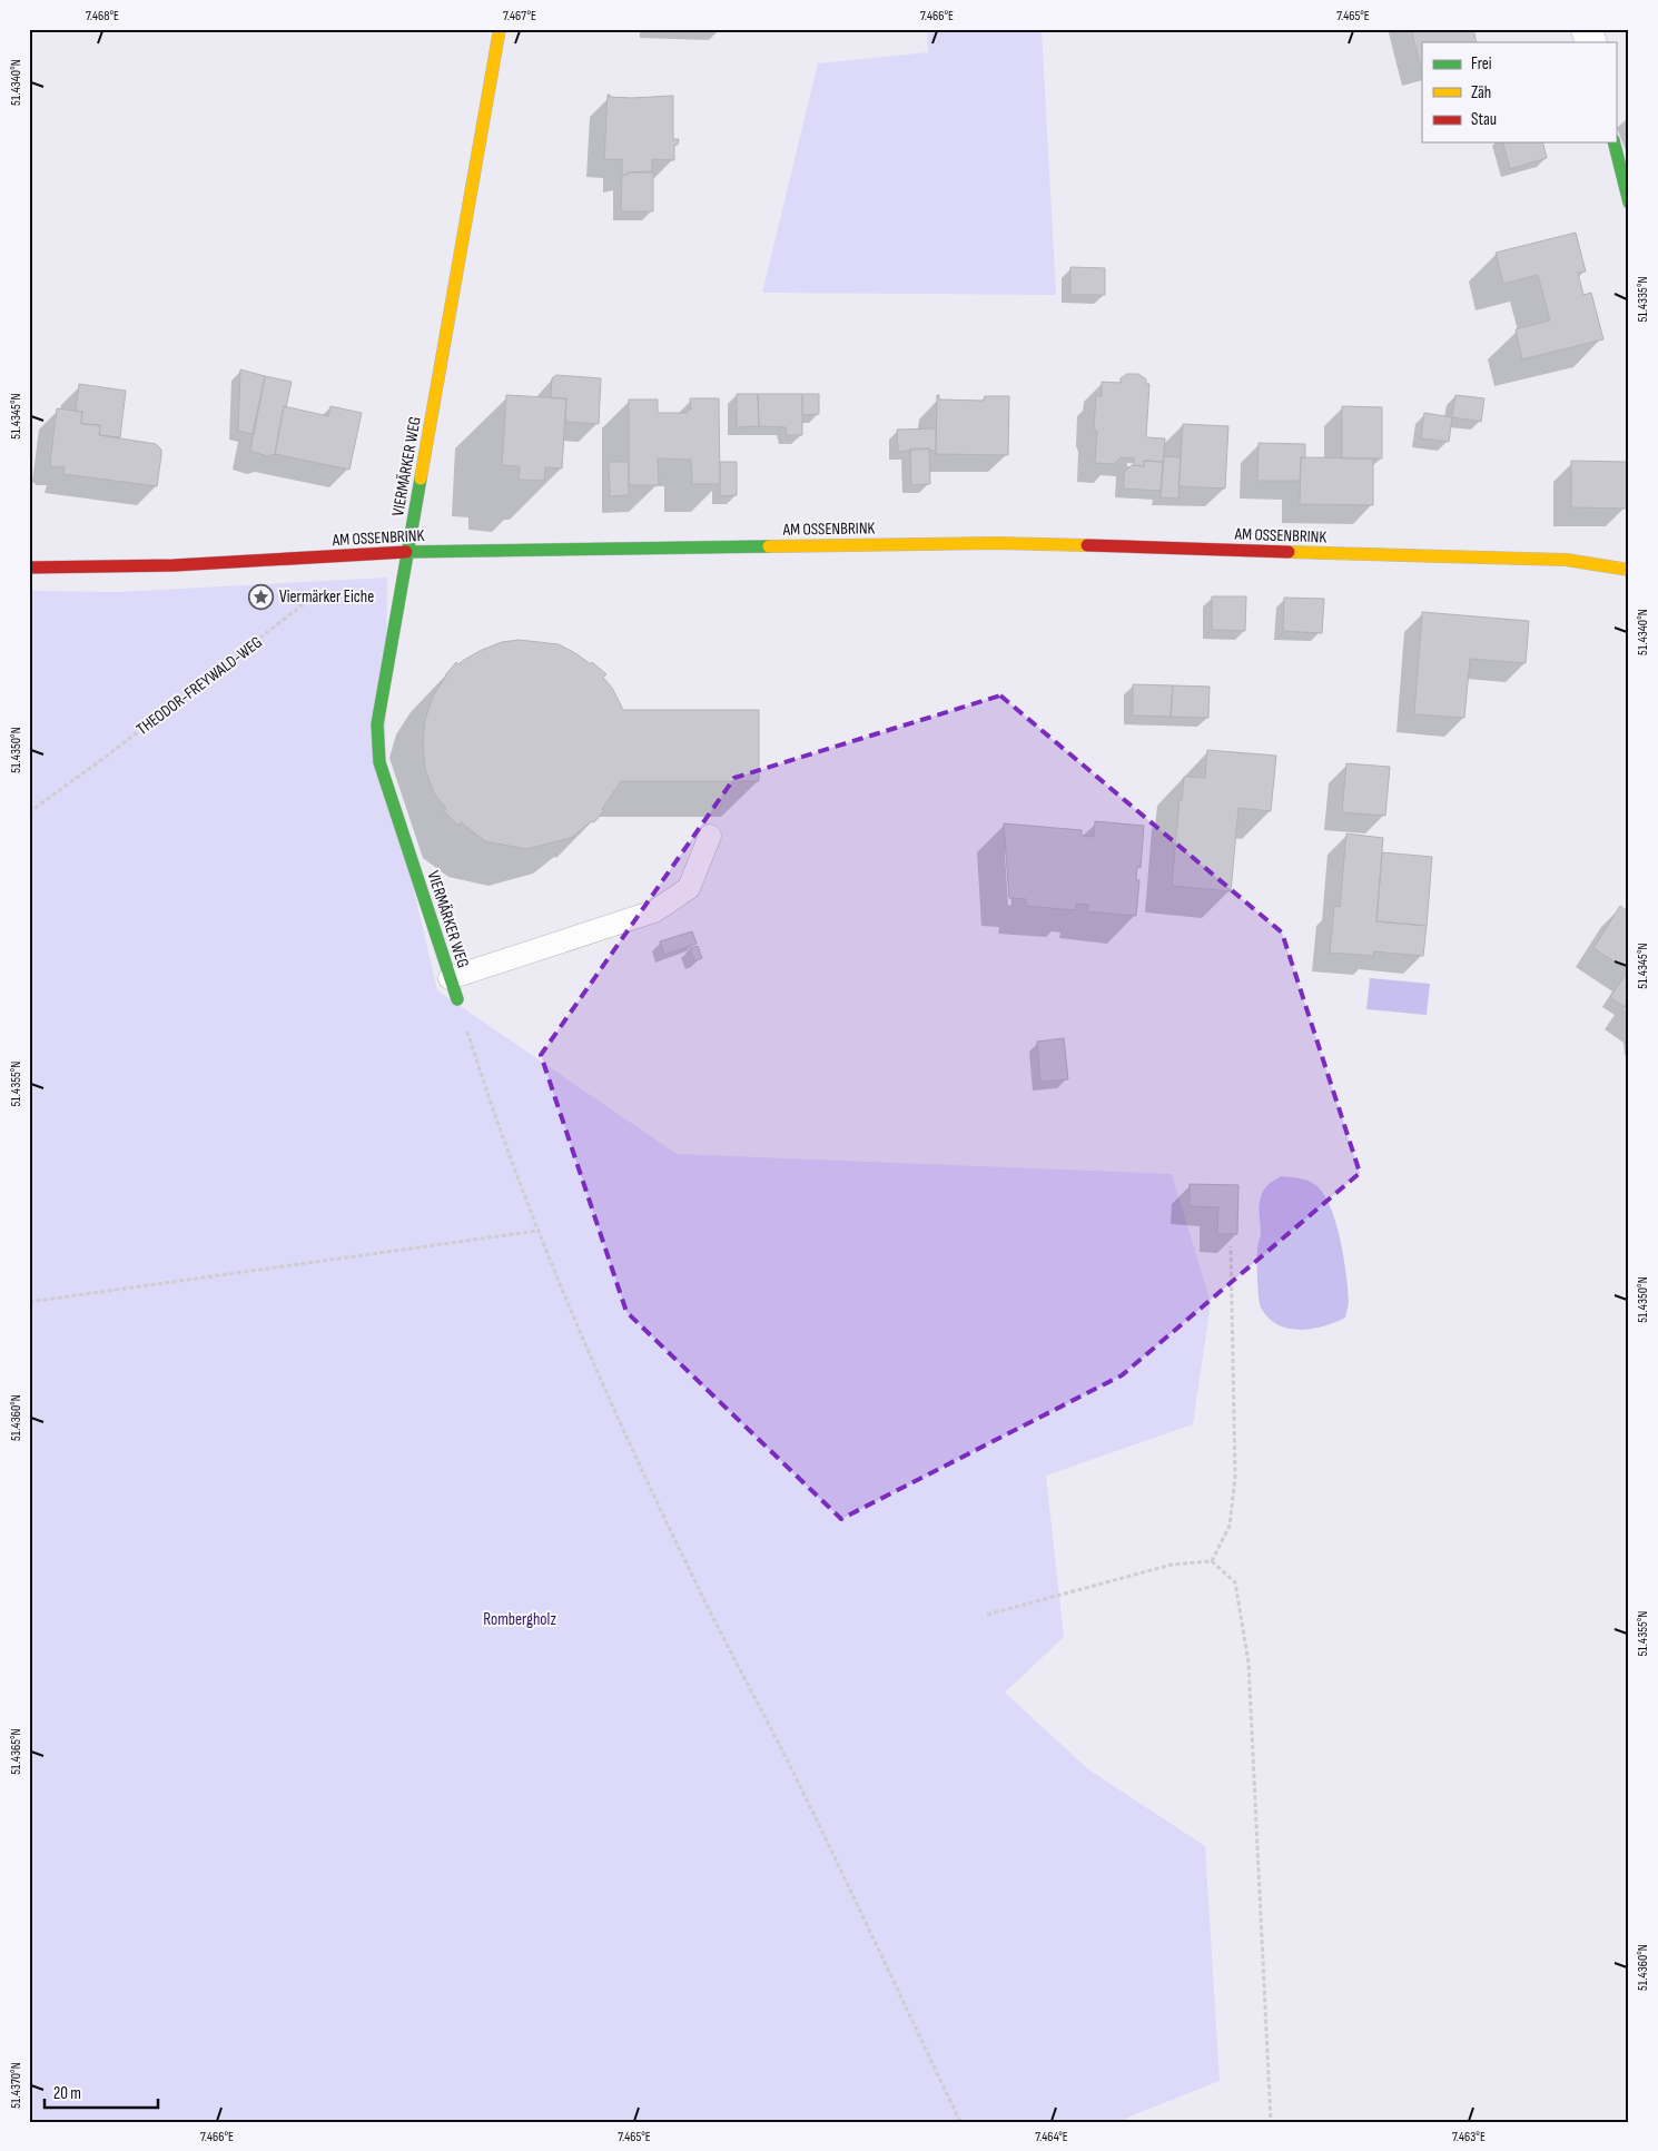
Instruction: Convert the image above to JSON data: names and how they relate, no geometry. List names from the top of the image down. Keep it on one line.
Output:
{"streets":{"street":["VIERMÄRKER WEG","AM OSSENBRINK"],"path":["THEODOR-FREYWALD-WEG"]},"crossings":[["VIERMÄRKER WEG","AM OSSENBRINK"]],"parks":["Rombergholz"],"places":{"place":["Viermärker Eiche"]},"legend":["Frei","Zäh","Stau"],"scale_bar":"20 m","coordinates":["7.468°E","7.467°E","7.466°E","7.465°E","51.4340°N","51.4335°N","51.4345°N","51.4350°N","51.4355°N","51.4360°N","51.4365°N","51.4370°N","7.464°E","7.463°E"]}
